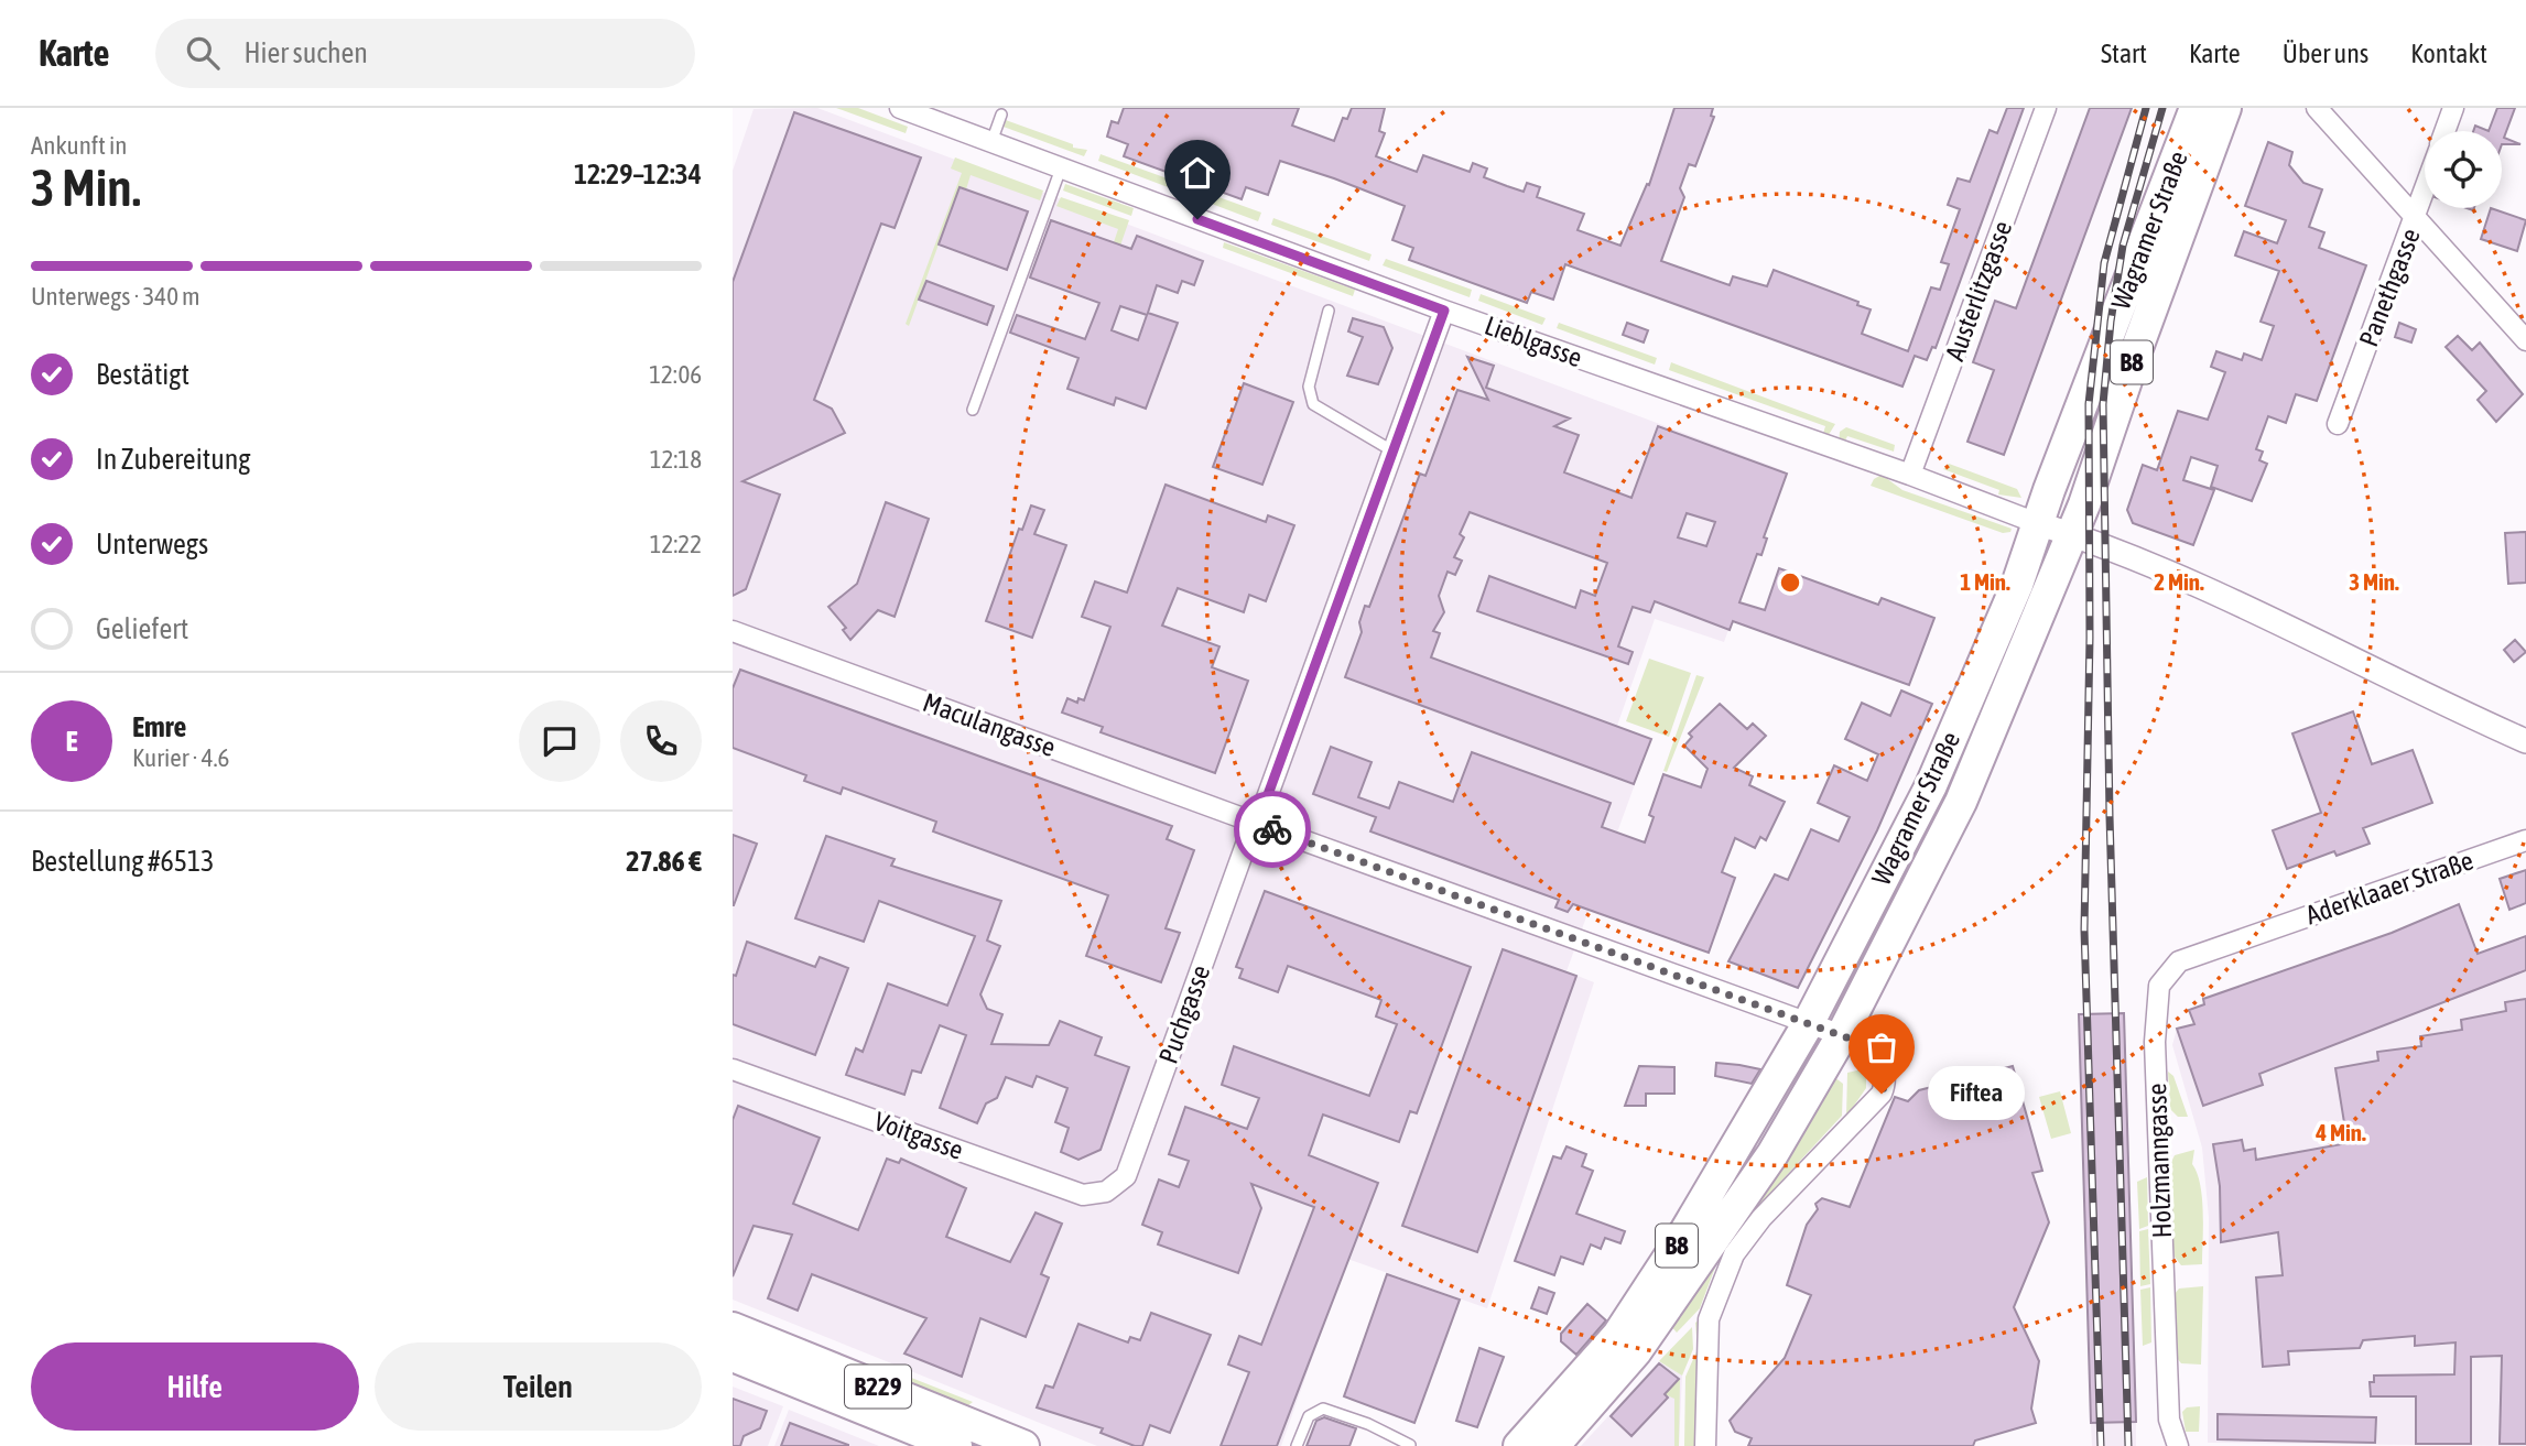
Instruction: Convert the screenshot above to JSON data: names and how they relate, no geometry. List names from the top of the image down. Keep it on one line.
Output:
{"streets":{"main road":["Wagramer Straße","B8","B229"],"street":["Panethgasse","Austerlitzgasse","Lieblgasse","Maculangasse","Aderklaaer Straße","Puchgasse","Voitgasse","Holzmanngasse"]},"crossings":[["Wagramer Straße","Lieblgasse"],["Wagramer Straße","Maculangasse"],["Austerlitzgasse","Lieblgasse"],["Lieblgasse","Puchgasse"],["Maculangasse","Puchgasse"],["Aderklaaer Straße","Holzmanngasse"],["Puchgasse","Voitgasse"]],"places":["Fiftea"],"page":{"header":"Karte","search":"Hier suchen","nav":["Start","Karte","Über uns","Kontakt"],"heading":["3 Min.","Ankunft in","12:29–12:34"],"panel":["Emre","Kurier · 4.6","Bestellung #6513","27.86 €"],"bar":"Unterwegs · 340 m","list":[["Bestätigt","12:06"],["In Zubereitung","12:18"],["Unterwegs","12:22"],"Geliefert"],"round":"E","bubble":"Fiftea","buttons":["Hilfe","Teilen"]},"rings":["1 Min.","2 Min.","3 Min.","4 Min."]}
